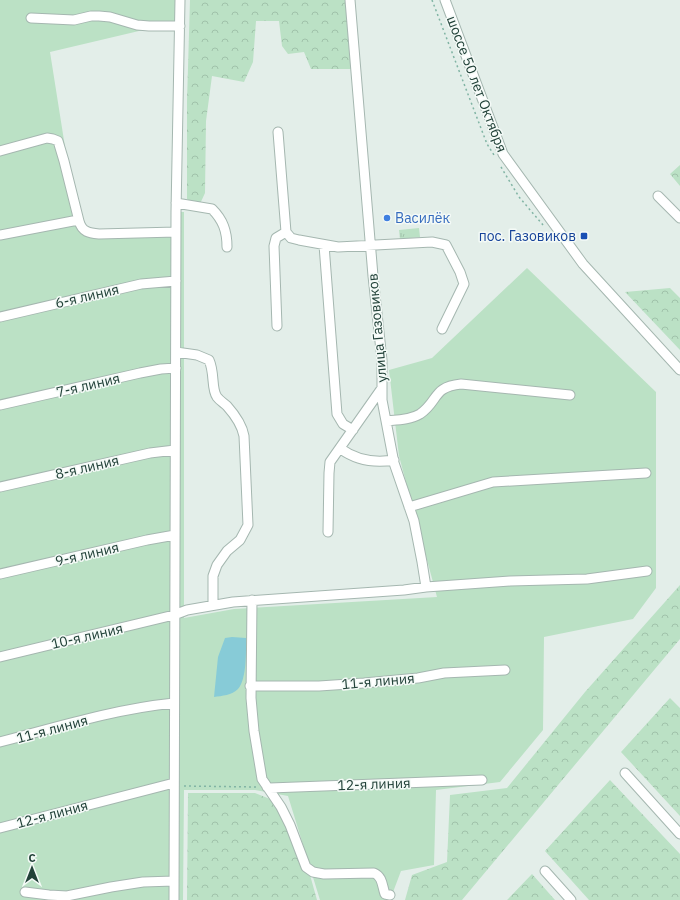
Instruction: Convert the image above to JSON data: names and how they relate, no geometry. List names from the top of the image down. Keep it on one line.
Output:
{"streets":{"street":["шоссе 50 лет Октября","6-я линия","улица Газовиков","7-я линия","8-я линия","9-я линия","10-я линия","11-я линия","12-я линия"]},"crossings":[["улица Газовиков","10-я линия"]],"places":{"other":["Василёк"],"transit":["пос. Газовиков"]},"north":"top"}
